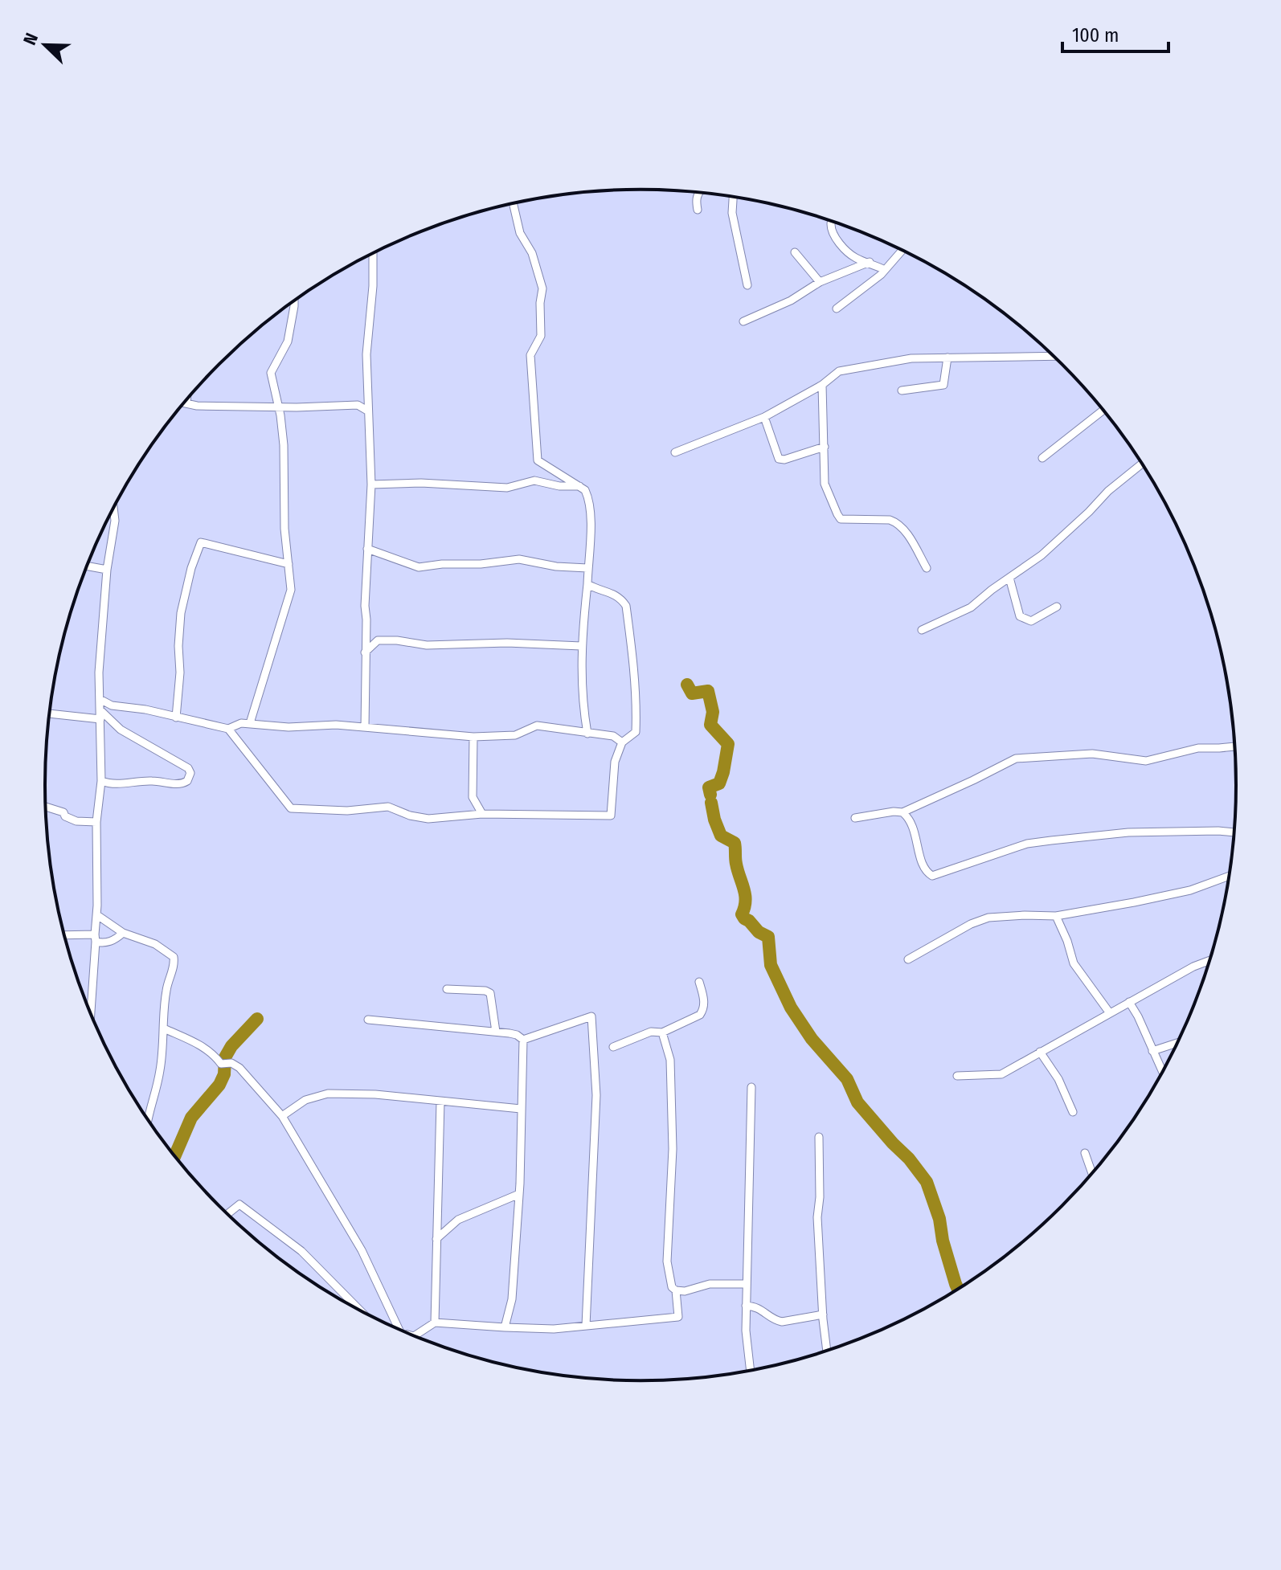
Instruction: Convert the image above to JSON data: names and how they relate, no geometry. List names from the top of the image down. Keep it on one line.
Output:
{"scale_bar":"100 m","north":"top left"}
